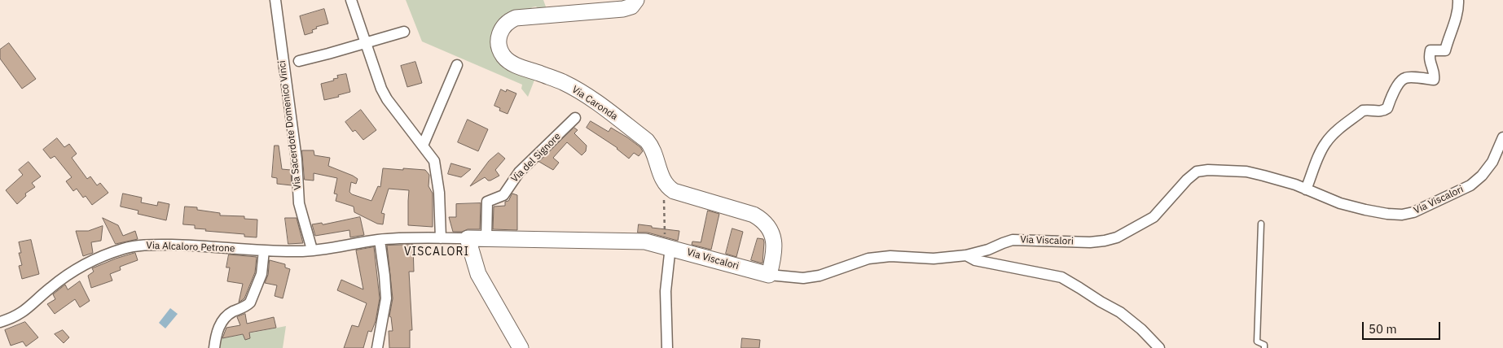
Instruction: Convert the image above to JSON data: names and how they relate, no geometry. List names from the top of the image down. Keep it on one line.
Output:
{"streets":{"street":["Via Caronda","Via Sacerdote Domenico Vinci","Via del Signore","Via Viscalori","Via Alcaloro Petrone"]},"crossings":[["Via Sacerdote Domenico Vinci","Via Alcaloro Petrone"],["Via del Signore","Via Viscalori"],["Via Viscalori","Via Alcaloro Petrone"]],"districts":["VISCALORI"],"scale_bar":"50 m"}
